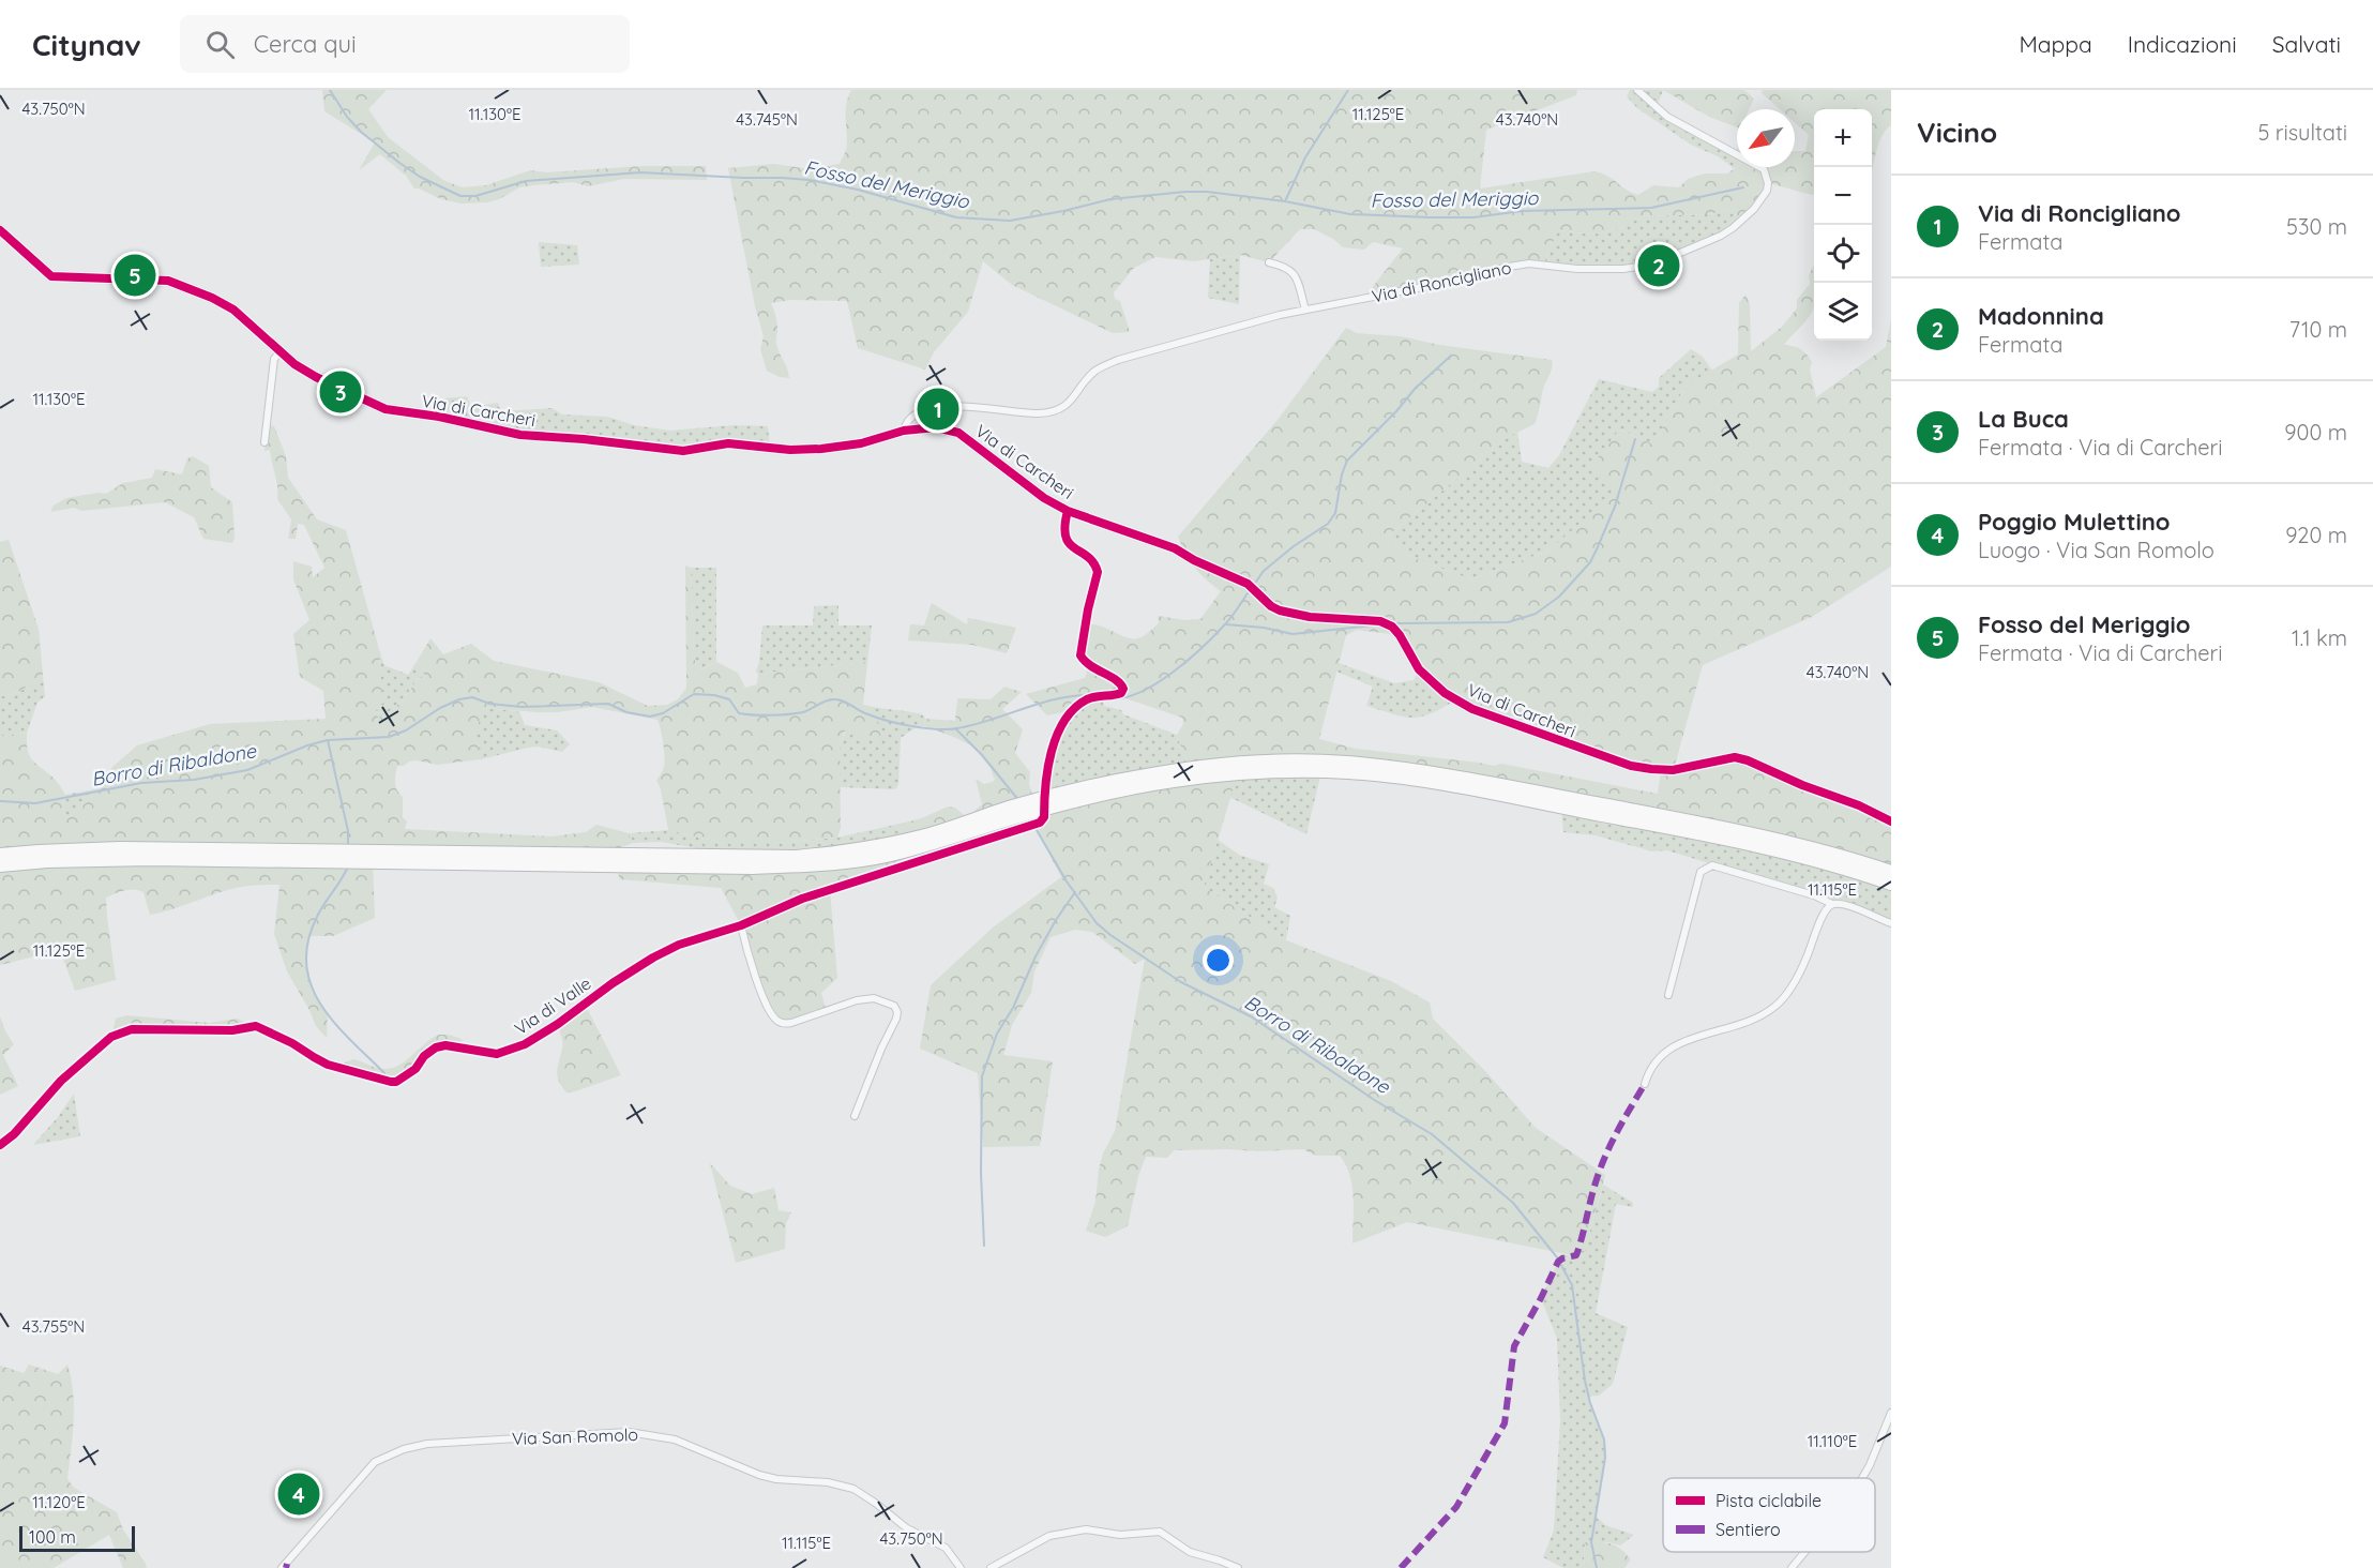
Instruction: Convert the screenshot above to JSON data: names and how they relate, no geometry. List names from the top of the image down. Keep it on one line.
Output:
{"streets":{"street":["Via di Roncigliano","Via di Carcheri","Via di Valle","Via San Romolo"]},"crossings":[["Via di Roncigliano","Via di Carcheri"]],"water":["Fosso del Meriggio","Borro di Ribaldone"],"legend":["Pista ciclabile","Sentiero"],"scale_bar":"100 m","north":"bottom left","page":{"header":"Citynav","search":"Cerca qui","nav":["Mappa","Indicazioni","Salvati"],"heading":["Vicino","5 risultati"],"map_buttons":["+","−"],"list":[{"mark":"1","name":"Via di Roncigliano","note":"Fermata","value":"530 m"},{"mark":"2","name":"Madonnina","note":"Fermata","value":"710 m"},{"mark":"3","name":"La Buca","note":"Fermata · Via di Carcheri","value":"900 m"},{"mark":"4","name":"Poggio Mulettino","note":"Luogo · Via San Romolo","value":"920 m"},{"mark":"5","name":"Fosso del Meriggio","note":"Fermata · Via di Carcheri","value":"1.1 km"}],"pins":["2","5","3","1","4"],"scale":"100 m"},"coordinates":["43.750°N","11.130°E","11.125°E","43.740°N","43.745°N","11.115°E","43.755°N","11.110°E","11.120°E"]}
